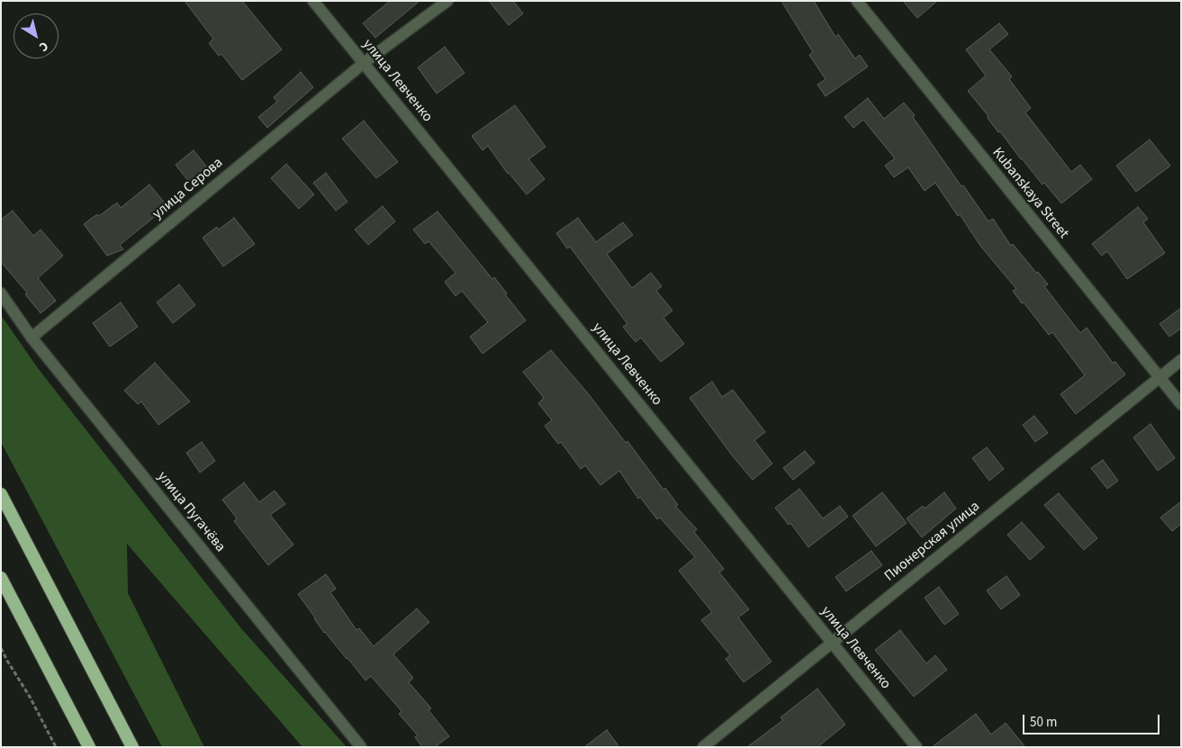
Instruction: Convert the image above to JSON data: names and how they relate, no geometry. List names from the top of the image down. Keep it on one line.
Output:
{"streets":{"street":["улица Левченко","улица Серова","Kubanskaya Street","улица Пугачёва","Пионерская улица"]},"crossings":[["улица Левченко","улица Серова"],["улица Левченко","Пионерская улица"],["улица Серова","улица Пугачёва"],["Kubanskaya Street","Пионерская улица"]],"scale_bar":"50 m","north":"bottom right"}
